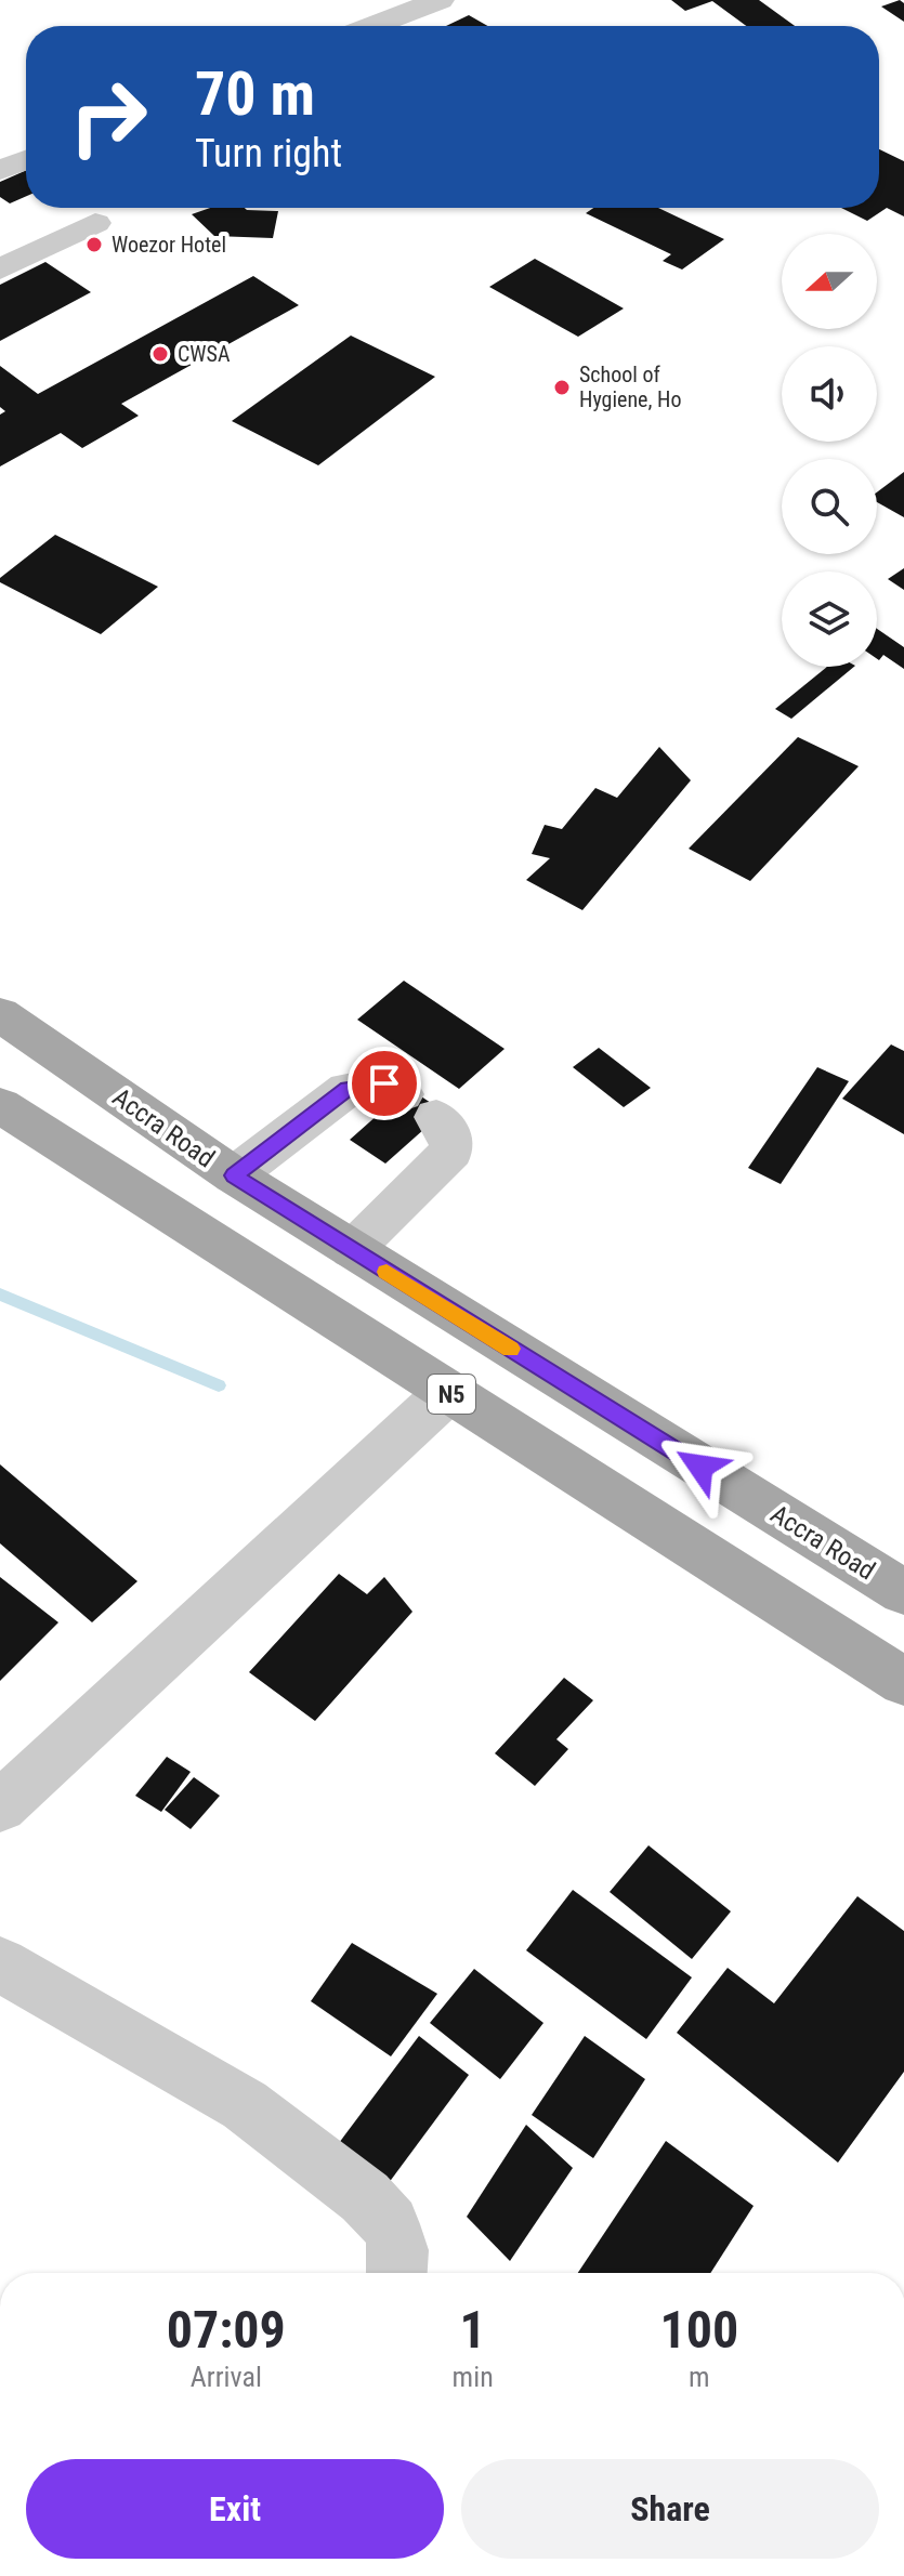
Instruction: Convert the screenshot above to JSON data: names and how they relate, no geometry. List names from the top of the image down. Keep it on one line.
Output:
{"streets":{"main road":["Accra Road","N5"]},"places":["Woezor Hotel","CWSA","School of Hygiene, Ho"],"north":"left","page":{"turn":["70 m","Turn right"],"eta":["07:09","Arrival","1","min","100","m"],"buttons":["Exit","Share"]}}
